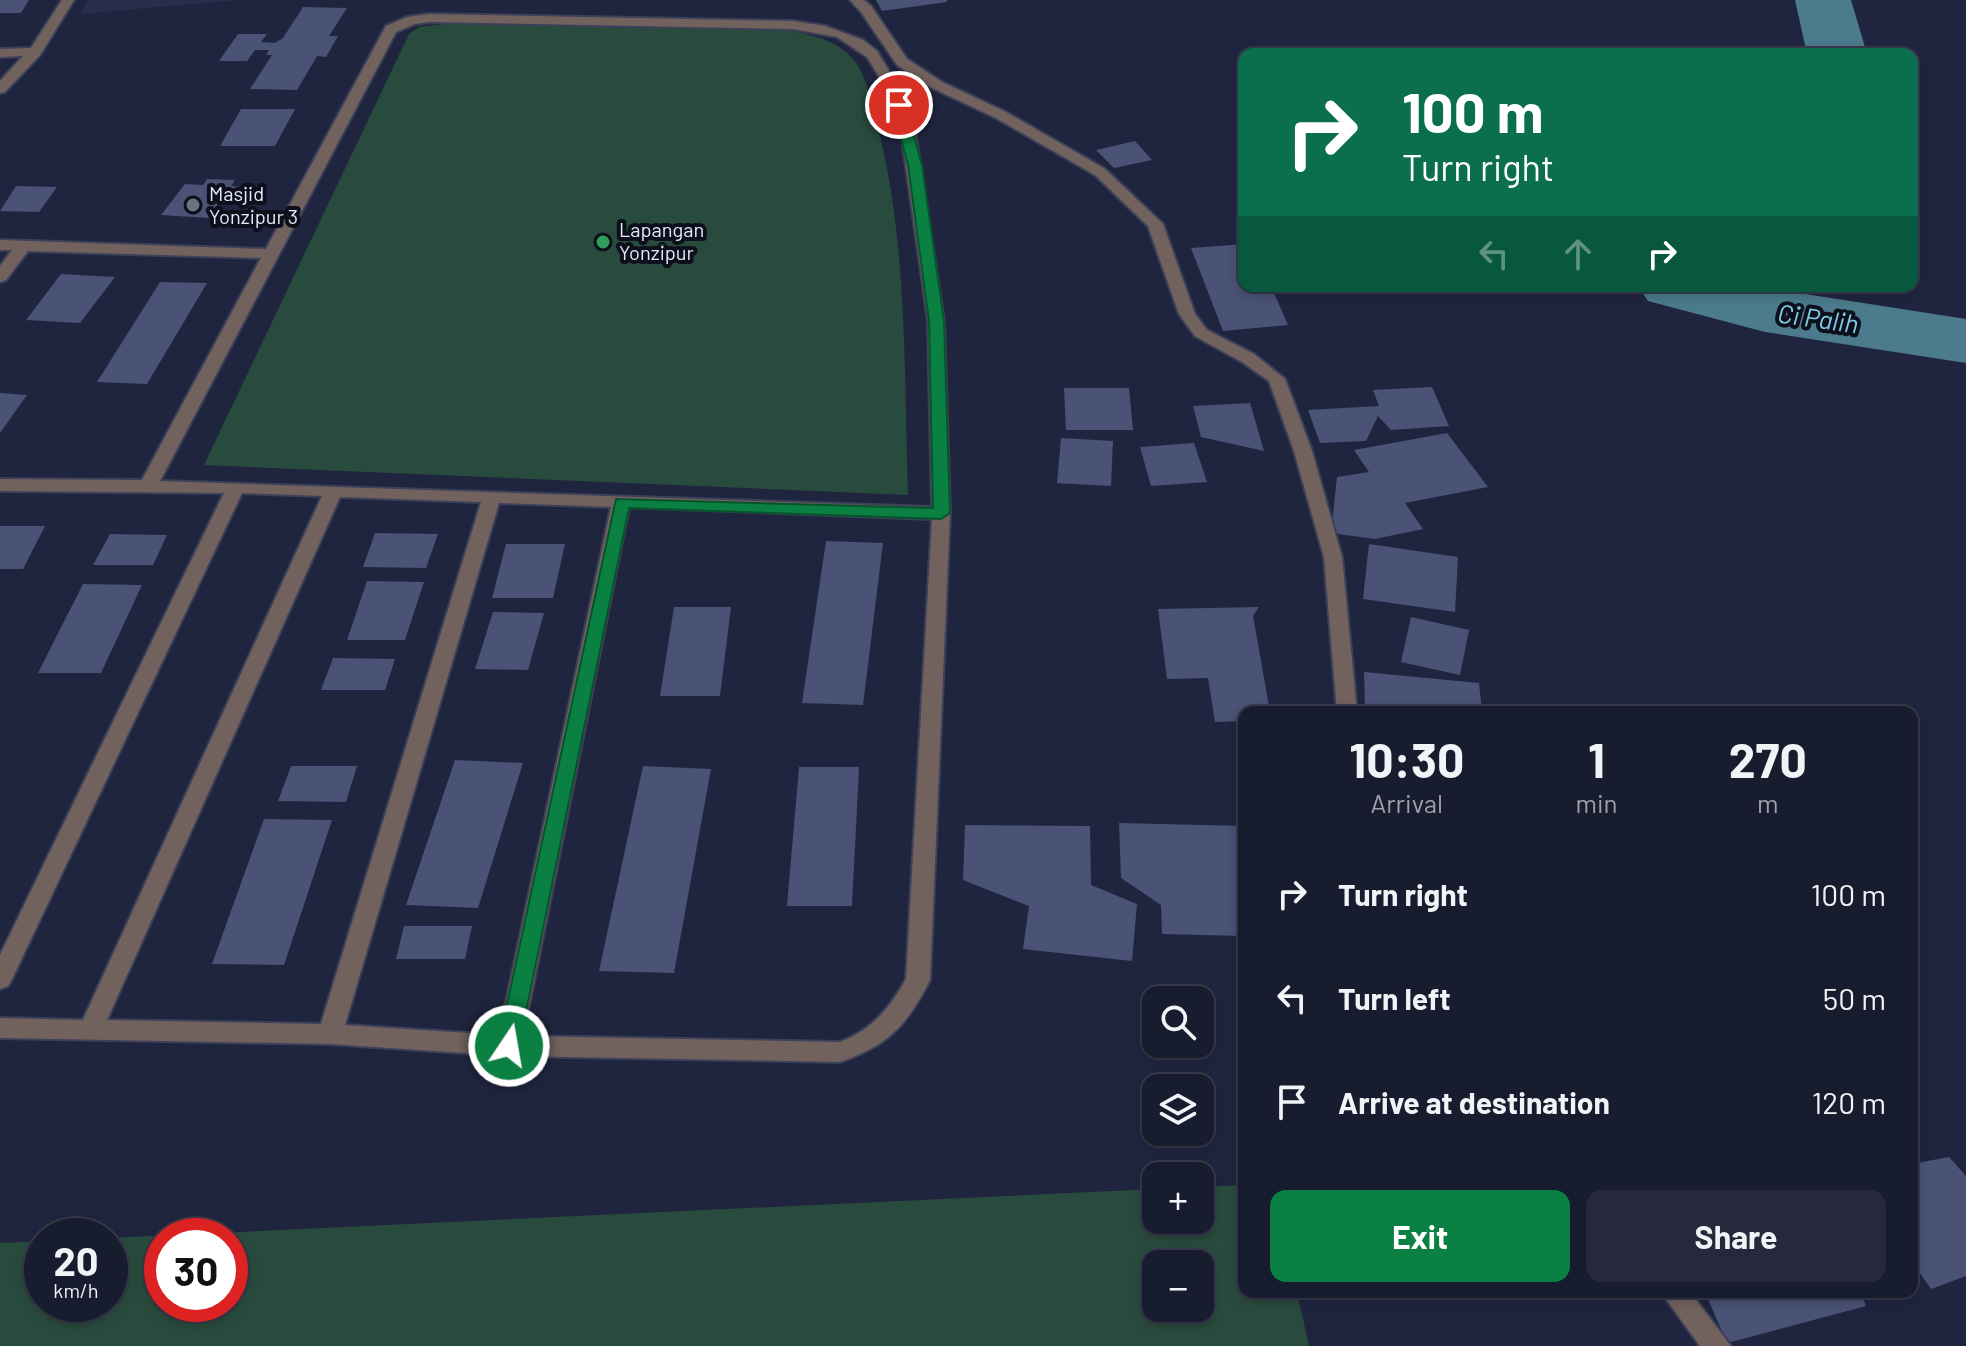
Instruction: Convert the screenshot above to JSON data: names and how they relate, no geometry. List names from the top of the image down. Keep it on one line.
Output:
{"water":["Ci Palih"],"places":["Masjid Yonzipur 3","Lapangan Yonzipur"],"page":{"turn":["100 m","Turn right"],"eta":["10:30","Arrival","1","min","270","m"],"list":[{"name":"Turn right","value":"100 m"},{"name":"Turn left","value":"50 m"},{"name":"Arrive at destination","value":"120 m"}],"map_buttons":["+","−"],"buttons":["Exit","Share"],"speed":"20 km/h","limit":"30"}}
